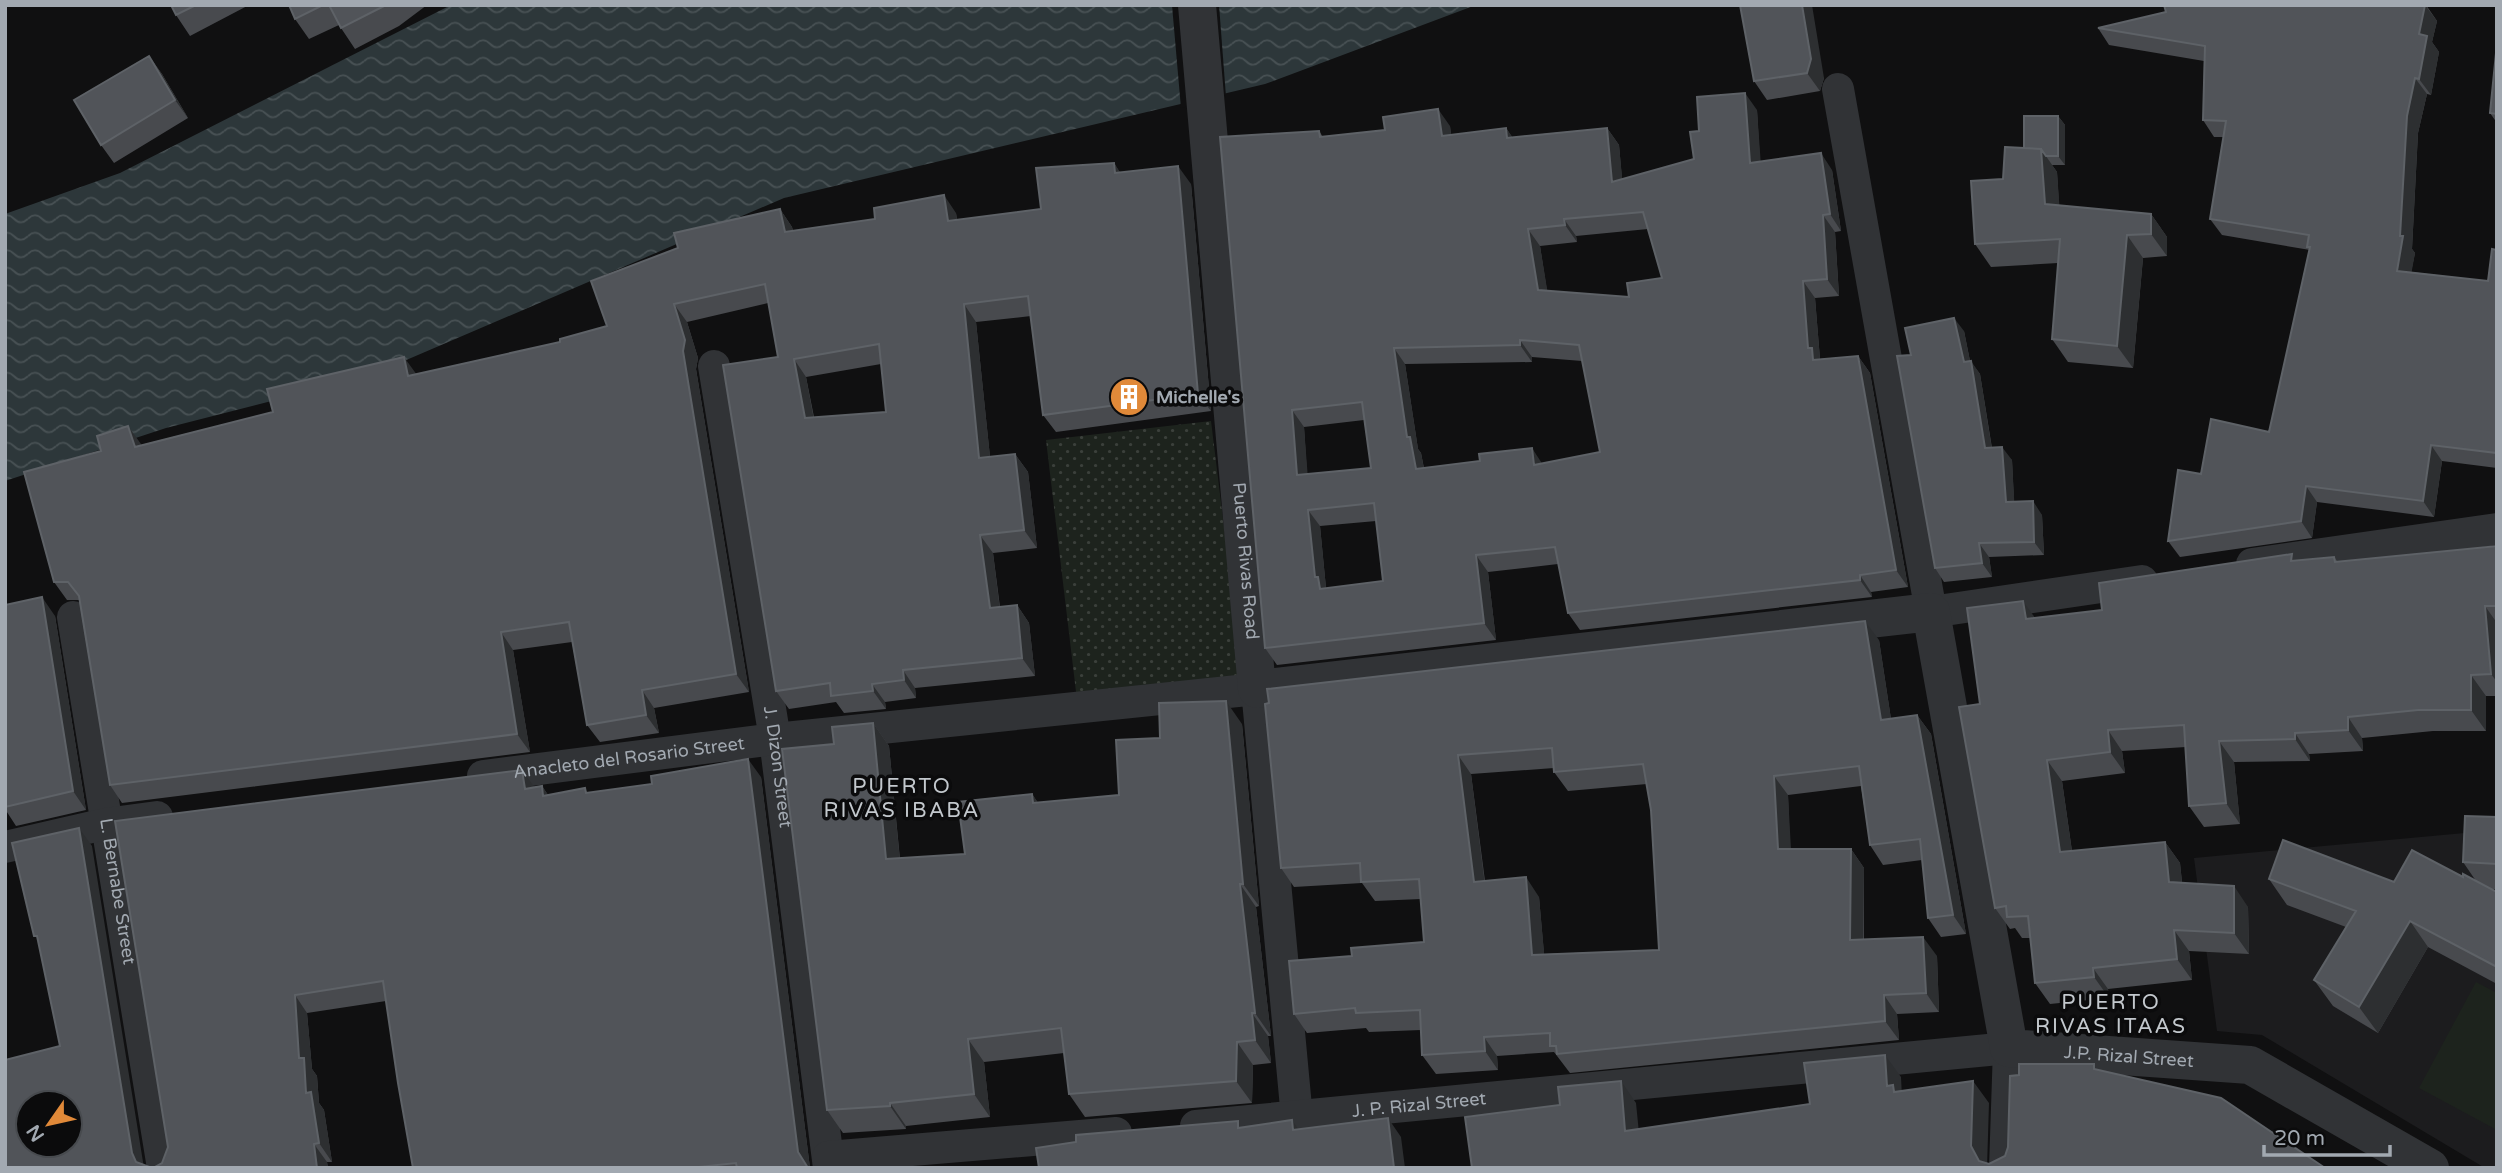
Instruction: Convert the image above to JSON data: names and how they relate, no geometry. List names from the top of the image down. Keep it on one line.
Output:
{"streets":{"street":["Puerto Rivas Road","Anacleto del Rosario Street","J. Dizon Street","L. Bernabe Street","J.P. Rizal Street","J. P. Rizal Street"]},"crossings":[["Puerto Rivas Road","Anacleto del Rosario Street"],["Puerto Rivas Road","J. P. Rizal Street"],["Anacleto del Rosario Street","J. Dizon Street"],["J. Dizon Street","J. P. Rizal Street"],["J.P. Rizal Street","J. P. Rizal Street"]],"districts":["PUERTO RIVAS IBABA","PUERTO RIVAS ITAAS"],"places":{"building":["Michelle's"]},"scale_bar":"20 m","north":"bottom left"}
